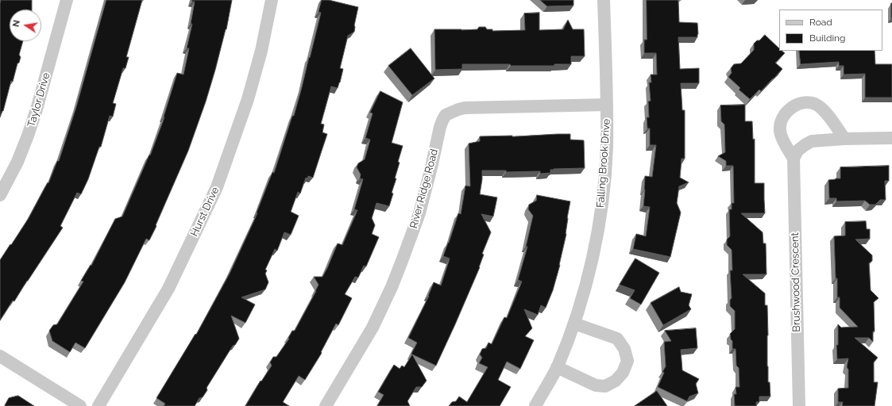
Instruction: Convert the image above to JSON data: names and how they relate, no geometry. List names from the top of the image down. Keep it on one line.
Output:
{"streets":{"street":["Taylor Drive","Falling Brook Drive","River Ridge Road","Hurst Drive","Brushwood Crescent"]},"crossings":[["Falling Brook Drive","River Ridge Road"]],"legend":["Road","Building"],"north":"left"}
